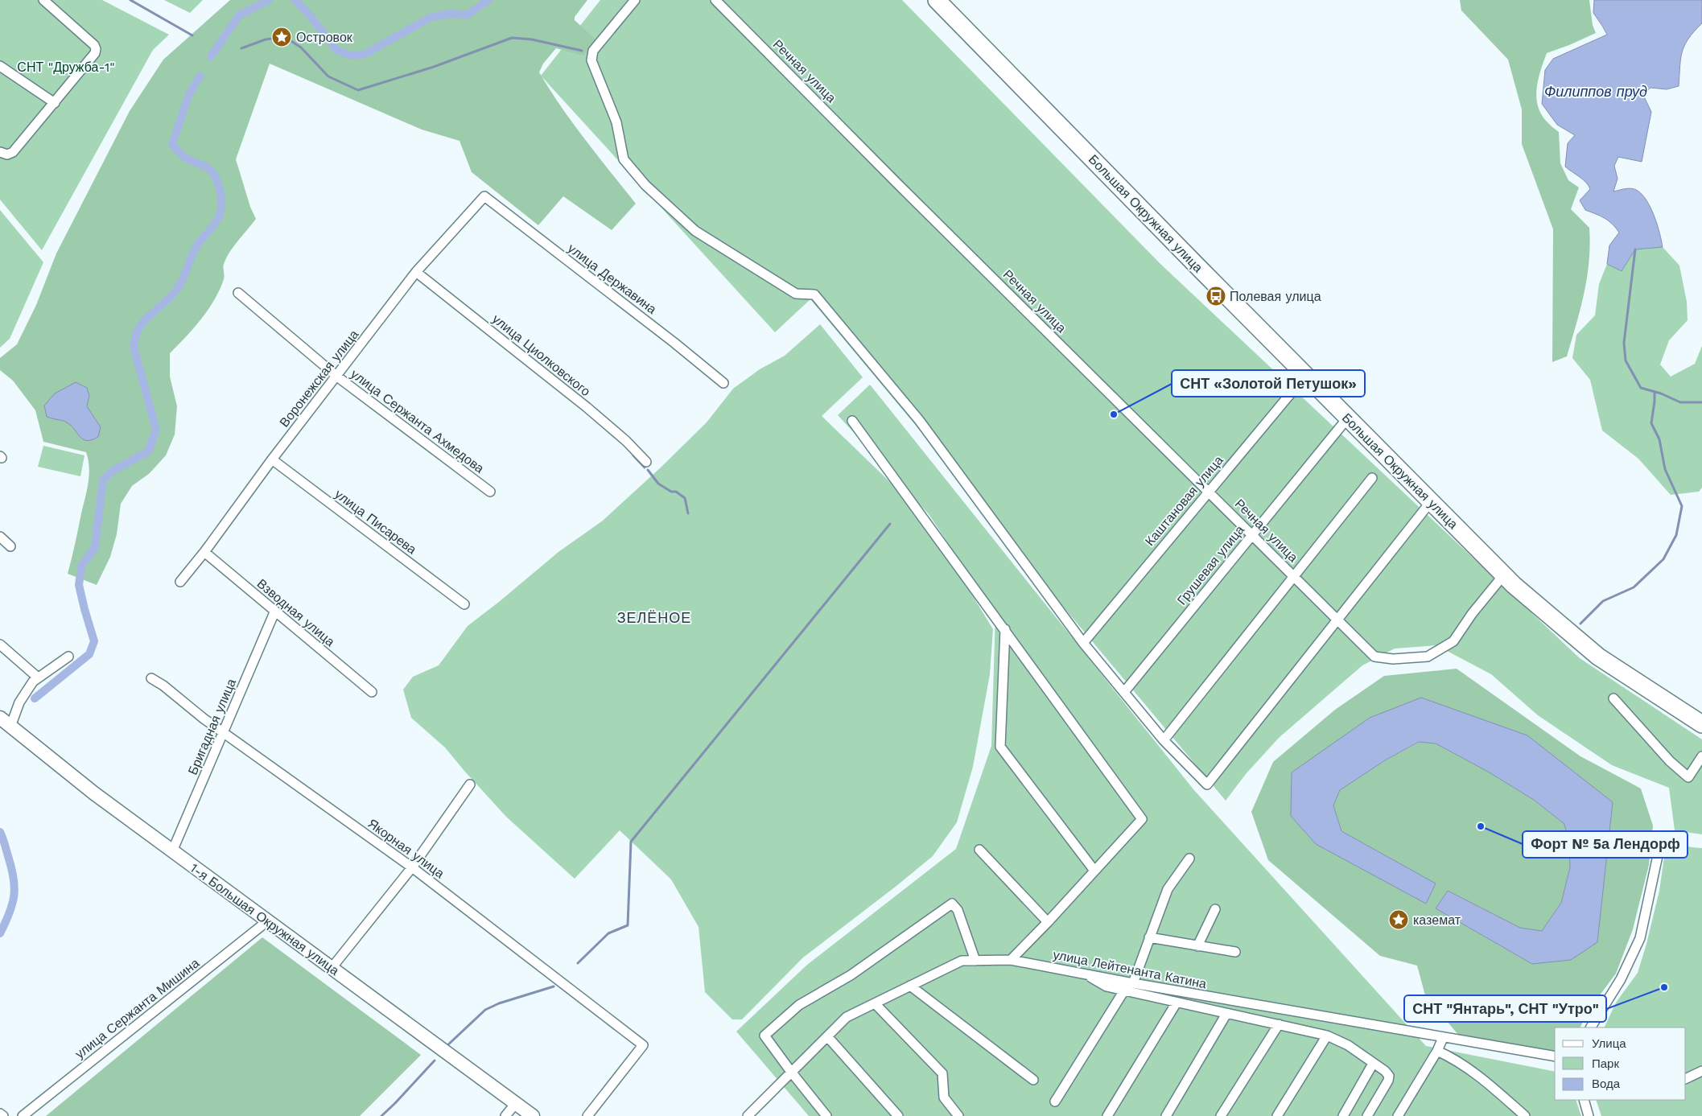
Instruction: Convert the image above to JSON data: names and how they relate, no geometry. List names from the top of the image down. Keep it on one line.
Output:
{"streets":{"highway":["Большая Окружная улица"],"street":["Речная улица","улица Державина","улица Циолковского","Воронежская улица","улица Сержанта Ахмедова","Каштановая улица","улица Писарева","Грушевая улица","Взводная улица","Бригадная улица","Якорная улица","1-я Большая Окружная улица","улица Лейтенанта Катина","улица Сержанта Мишина"]},"crossings":[["Речная улица","Большая Окружная улица"],["Речная улица","Каштановая улица"],["Речная улица","Грушевая улица"],["Большая Окружная улица","Каштановая улица"],["Большая Окружная улица","Грушевая улица"],["улица Державина","Воронежская улица"],["улица Циолковского","Воронежская улица"],["Воронежская улица","улица Сержанта Ахмедова"],["Воронежская улица","улица Писарева"],["Воронежская улица","Взводная улица"],["Взводная улица","Бригадная улица"],["Бригадная улица","Якорная улица"],["Бригадная улица","1-я Большая Окружная улица"],["1-я Большая Окружная улица","улица Сержанта Мишина"]],"districts":["ЗЕЛЁНОЕ"],"water":["Филиппов пруд"],"parks":["СНТ \"Дружба-1\""],"places":{"place":["Островок","каземат"],"bus stop":["Полевая улица"],"other":["СНТ «Золотой Петушок»","Форт № 5а Лендорф","СНТ \"Янтарь\", СНТ \"Утро\""]},"legend":["Улица","Парк","Вода"]}
